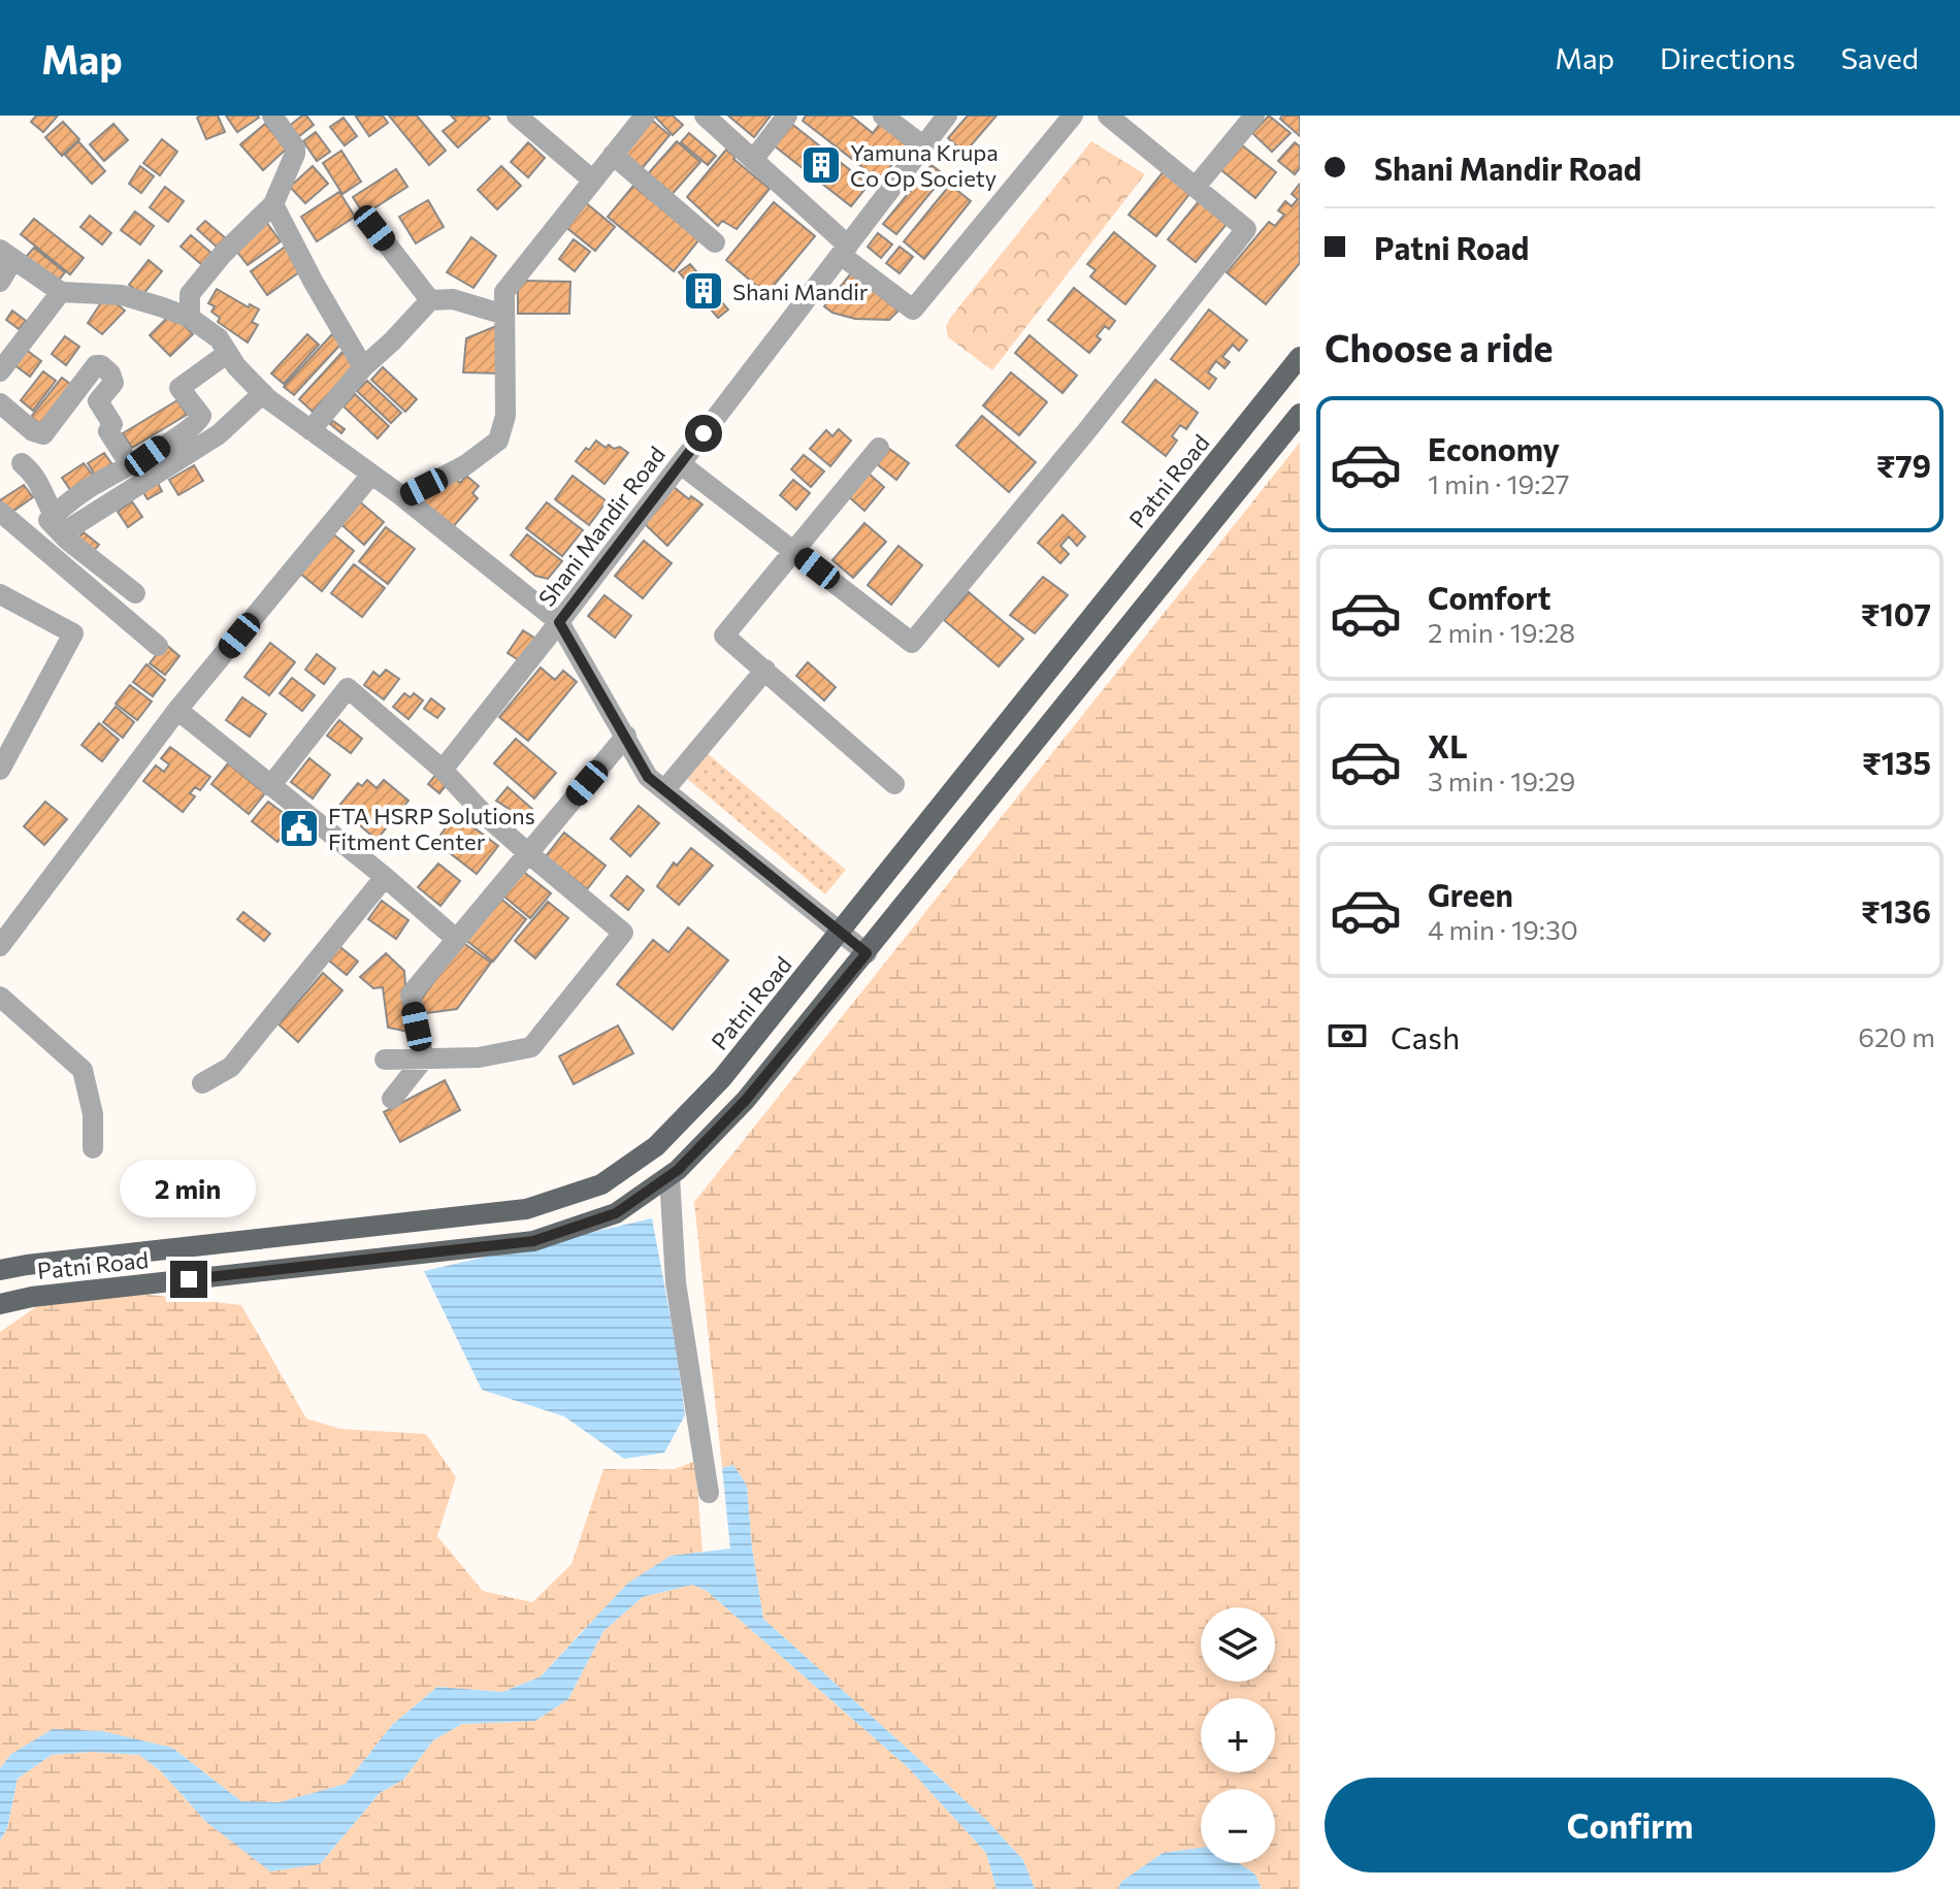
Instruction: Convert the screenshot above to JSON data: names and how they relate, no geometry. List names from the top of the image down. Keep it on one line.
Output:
{"streets":{"main road":["Patni Road"],"street":["Shani Mandir Road"]},"places":{"building":["Yamuna Krupa Co Op Society","Shani Mandir"],"public building":["FTA HSRP Solutions Fitment Center"]},"page":{"header":"Map","nav":["Map","Directions","Saved"],"banner":["Shani Mandir Road","Patni Road"],"heading":"Choose a ride","list":[{"name":"Economy","note":"1 min · 19:27","value":"₹79"},{"name":"Comfort","note":"2 min · 19:28","value":"₹107"},{"name":"XL","note":"3 min · 19:29","value":"₹135"},{"name":"Green","note":"4 min · 19:30","value":"₹136"}],"pay":["Cash","620 m"],"bubble":"2 min","map_buttons":["+","−"],"buttons":"Confirm"}}
